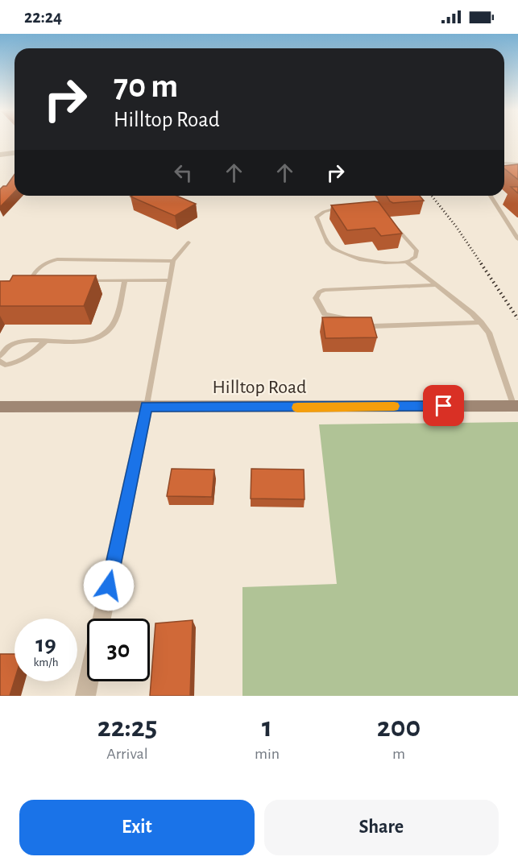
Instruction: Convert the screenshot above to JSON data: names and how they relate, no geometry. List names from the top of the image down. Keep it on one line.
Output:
{"streets":{"main road":["Hilltop Road"]},"page":{"status":"22:24","turn":["70 m","Hilltop Road"],"speed":"19 km/h","limit":"30","eta":["22:25","Arrival","1","min","200","m"],"buttons":["Exit","Share"]}}
